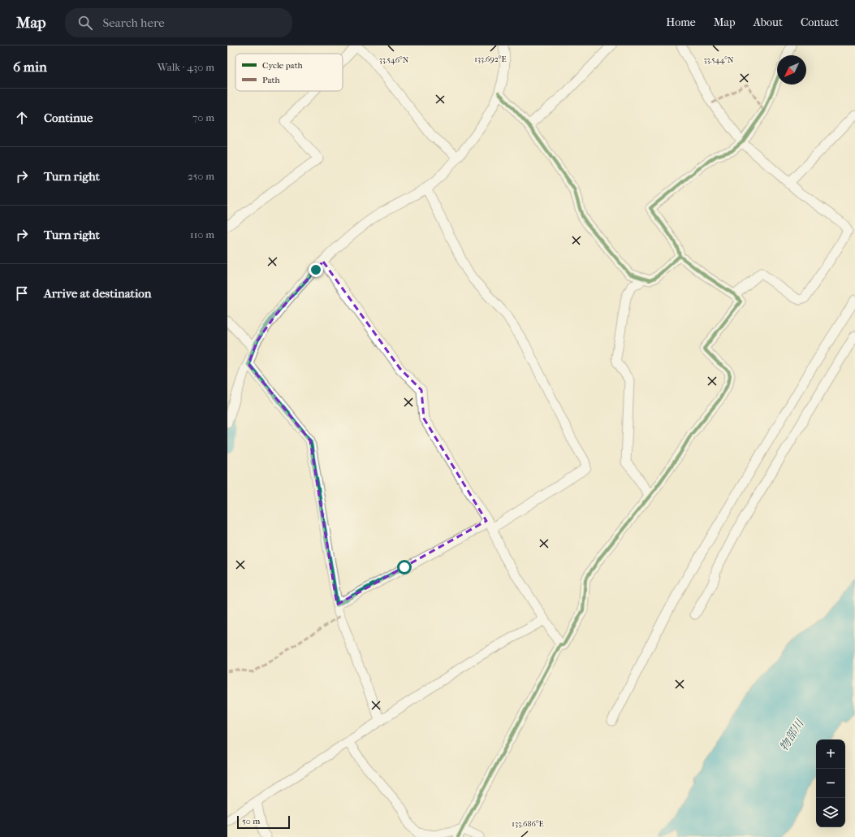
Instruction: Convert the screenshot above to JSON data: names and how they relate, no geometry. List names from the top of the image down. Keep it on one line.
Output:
{"water":["物部川"],"legend":["Cycle path","Path"],"scale_bar":"50 m","north":"bottom left","page":{"header":"Map","search":"Search here","nav":["Home","Map","About","Contact"],"heading":["6 min","Walk · 430 m"],"list":[["Continue","70 m"],["Turn right","250 m"],["Turn right","110 m"],"Arrive at destination"],"map_buttons":["+","−"],"scale":"50 m"},"coordinates":["133.692°E","33.546°N","33.544°N","133.686°E"]}
